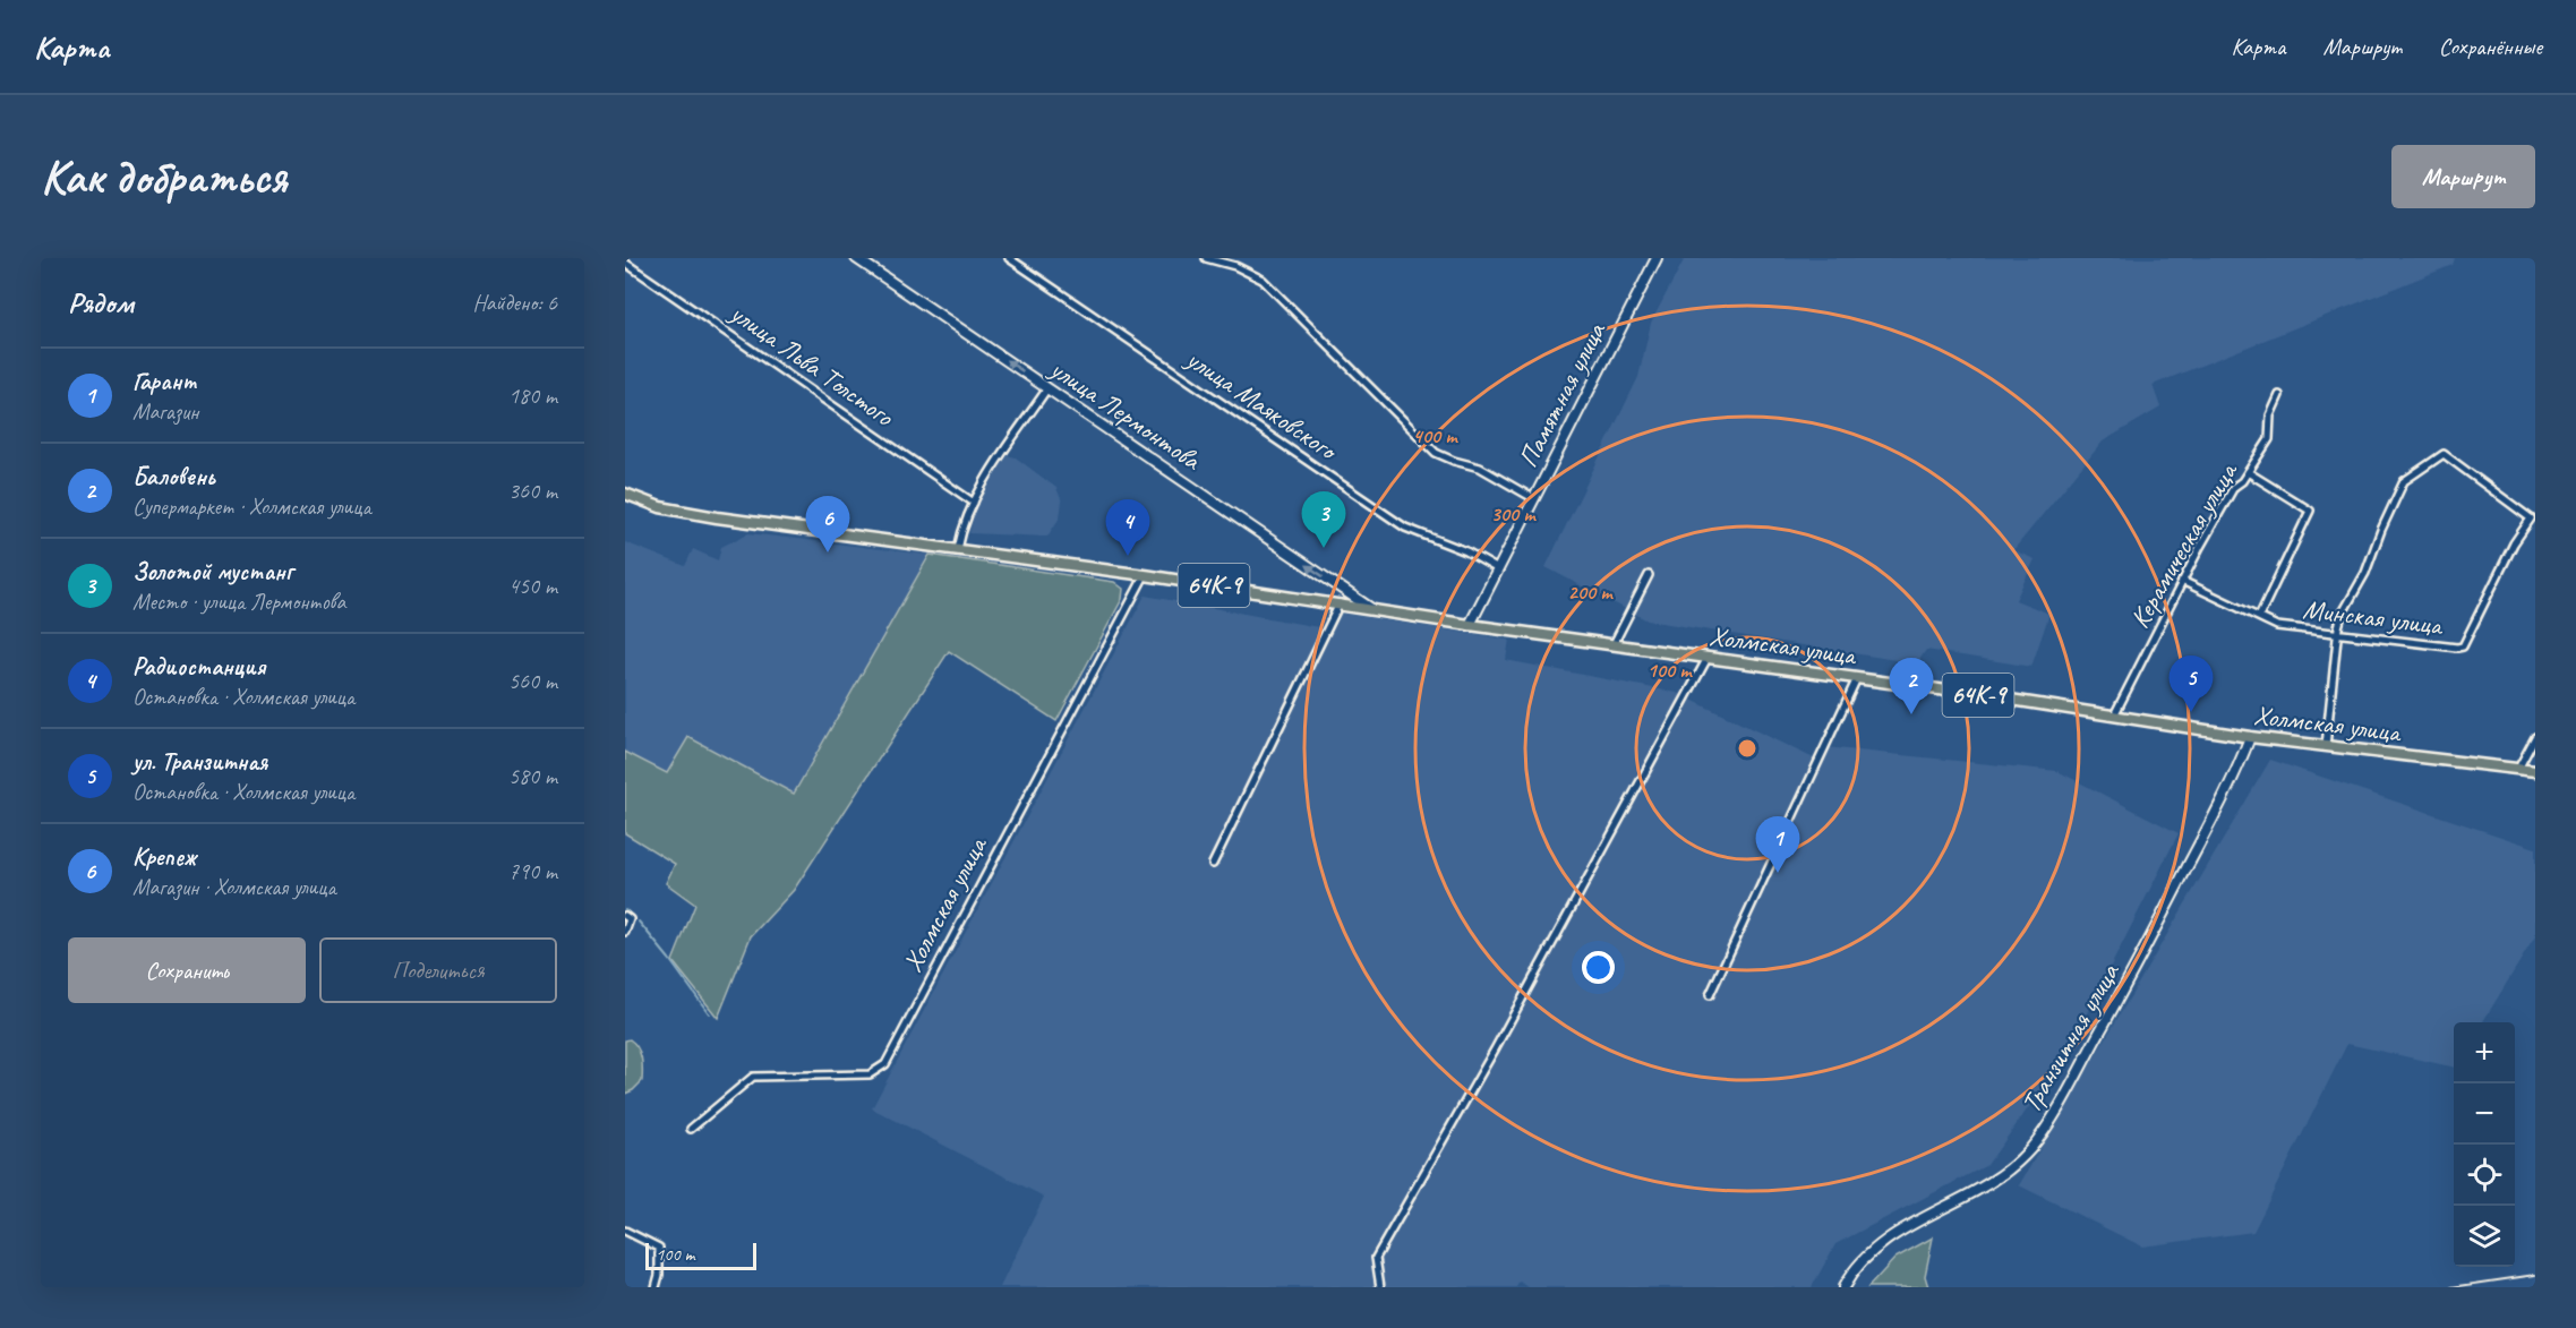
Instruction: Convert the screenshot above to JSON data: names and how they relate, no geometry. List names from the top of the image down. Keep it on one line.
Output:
{"streets":{"main road":["64К-9","Холмская улица"],"street":["улица Льва Толстого","Памятная улица","улица Маяковского","улица Лермонтова","Керамическая улица","Минская улица","Транзитная улица"]},"crossings":[["Памятная улица","улица Маяковского"],["Памятная улица","Холмская улица"],["улица Лермонтова","Холмская улица"],["Керамическая улица","Минская улица"],["Керамическая улица","Холмская улица"],["Холмская улица","Транзитная улица"]],"one_way":["улица Лермонтова"],"scale_bar":"100 m","page":{"header":"Карта","nav":["Карта","Маршрут","Сохранённые"],"buttons":["Маршрут",["Сохранить","Поделиться"]],"title":"Как добраться","heading":["Рядом","Найдено: 6"],"list":[{"mark":"1","name":"Гарант","note":"Магазин","value":"180 m"},{"mark":"2","name":"Баловень","note":"Супермаркет · Холмская улица","value":"360 m"},{"mark":"3","name":"Золотой мустанг","note":"Место · улица Лермонтова","value":"450 m"},{"mark":"4","name":"Радиостанция","note":"Остановка · Холмская улица","value":"560 m"},{"mark":"5","name":"ул. Транзитная","note":"Остановка · Холмская улица","value":"580 m"},{"mark":"6","name":"Крепеж","note":"Магазин · Холмская улица","value":"790 m"}],"pins":["3","6","4","5","2","1"],"map_buttons":["+","−"],"scale":"100 m"},"rings":["400 m","300 m","200 m","100 m"]}
